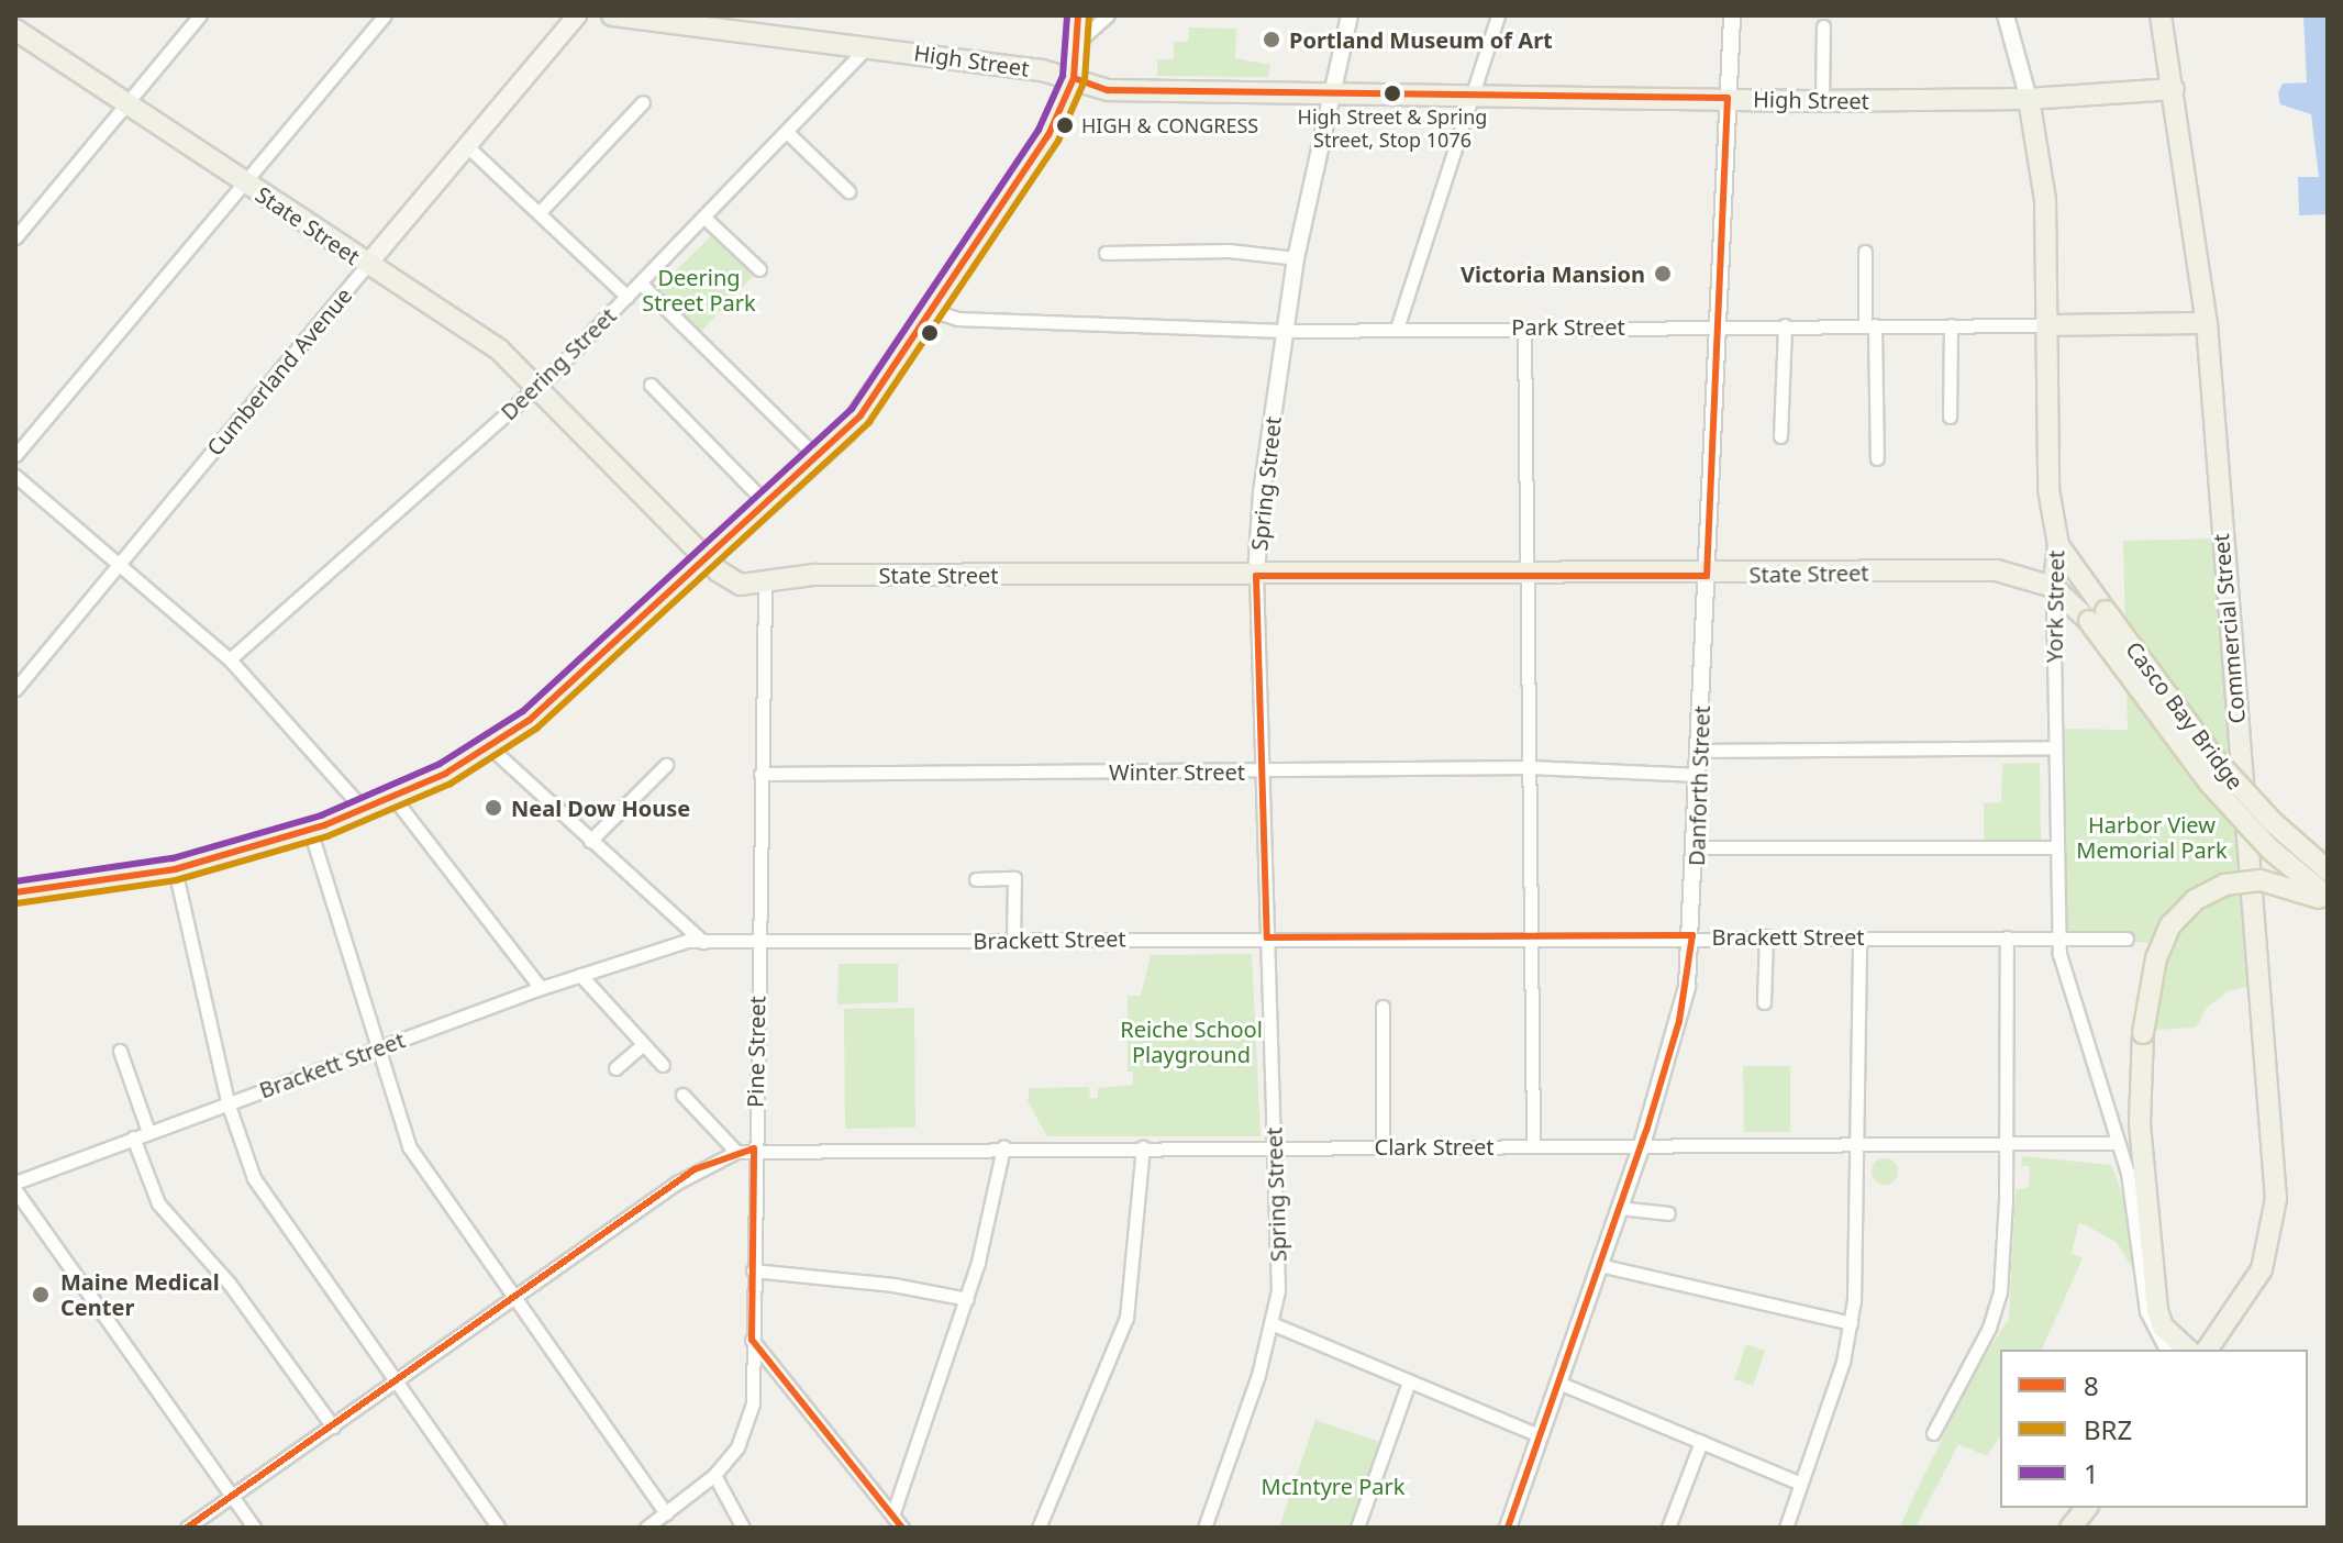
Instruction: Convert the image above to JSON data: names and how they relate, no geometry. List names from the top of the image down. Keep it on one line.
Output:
{"streets":{"main road":["High Street","State Street","Park Street","Cumberland Avenue","York Street","Commercial Street","Casco Bay Bridge"],"street":["Deering Street","Spring Street","Winter Street","Danforth Street","Brackett Street","Pine Street","Clark Street"]},"crossings":[["High Street","Deering Street"],["High Street","Spring Street"],["High Street","York Street"],["High Street","Commercial Street"],["High Street","Danforth Street"],["State Street","Deering Street"],["State Street","Cumberland Avenue"],["State Street","Spring Street"],["State Street","York Street"],["State Street","Casco Bay Bridge"],["State Street","Danforth Street"],["State Street","Pine Street"],["Park Street","Spring Street"],["Park Street","York Street"],["Park Street","Commercial Street"],["Park Street","Danforth Street"],["Spring Street","Winter Street"],["Spring Street","Brackett Street"],["Spring Street","Clark Street"],["York Street","Casco Bay Bridge"],["York Street","Brackett Street"],["York Street","Clark Street"],["Winter Street","Danforth Street"],["Winter Street","Pine Street"],["Danforth Street","Brackett Street"],["Danforth Street","Clark Street"],["Brackett Street","Pine Street"],["Pine Street","Clark Street"]],"parks":["Deering Street Park","Harbor View Memorial Park","Reiche School Playground","McIntyre Park"],"places":["Portland Museum of Art","High Street & Spring Street, Stop 1076","HIGH & CONGRESS","Victoria Mansion","Neal Dow House","Maine Medical Center"],"lines":["transit line 8","transit line 1","transit line BRZ"],"legend":["8","BRZ","1"]}
